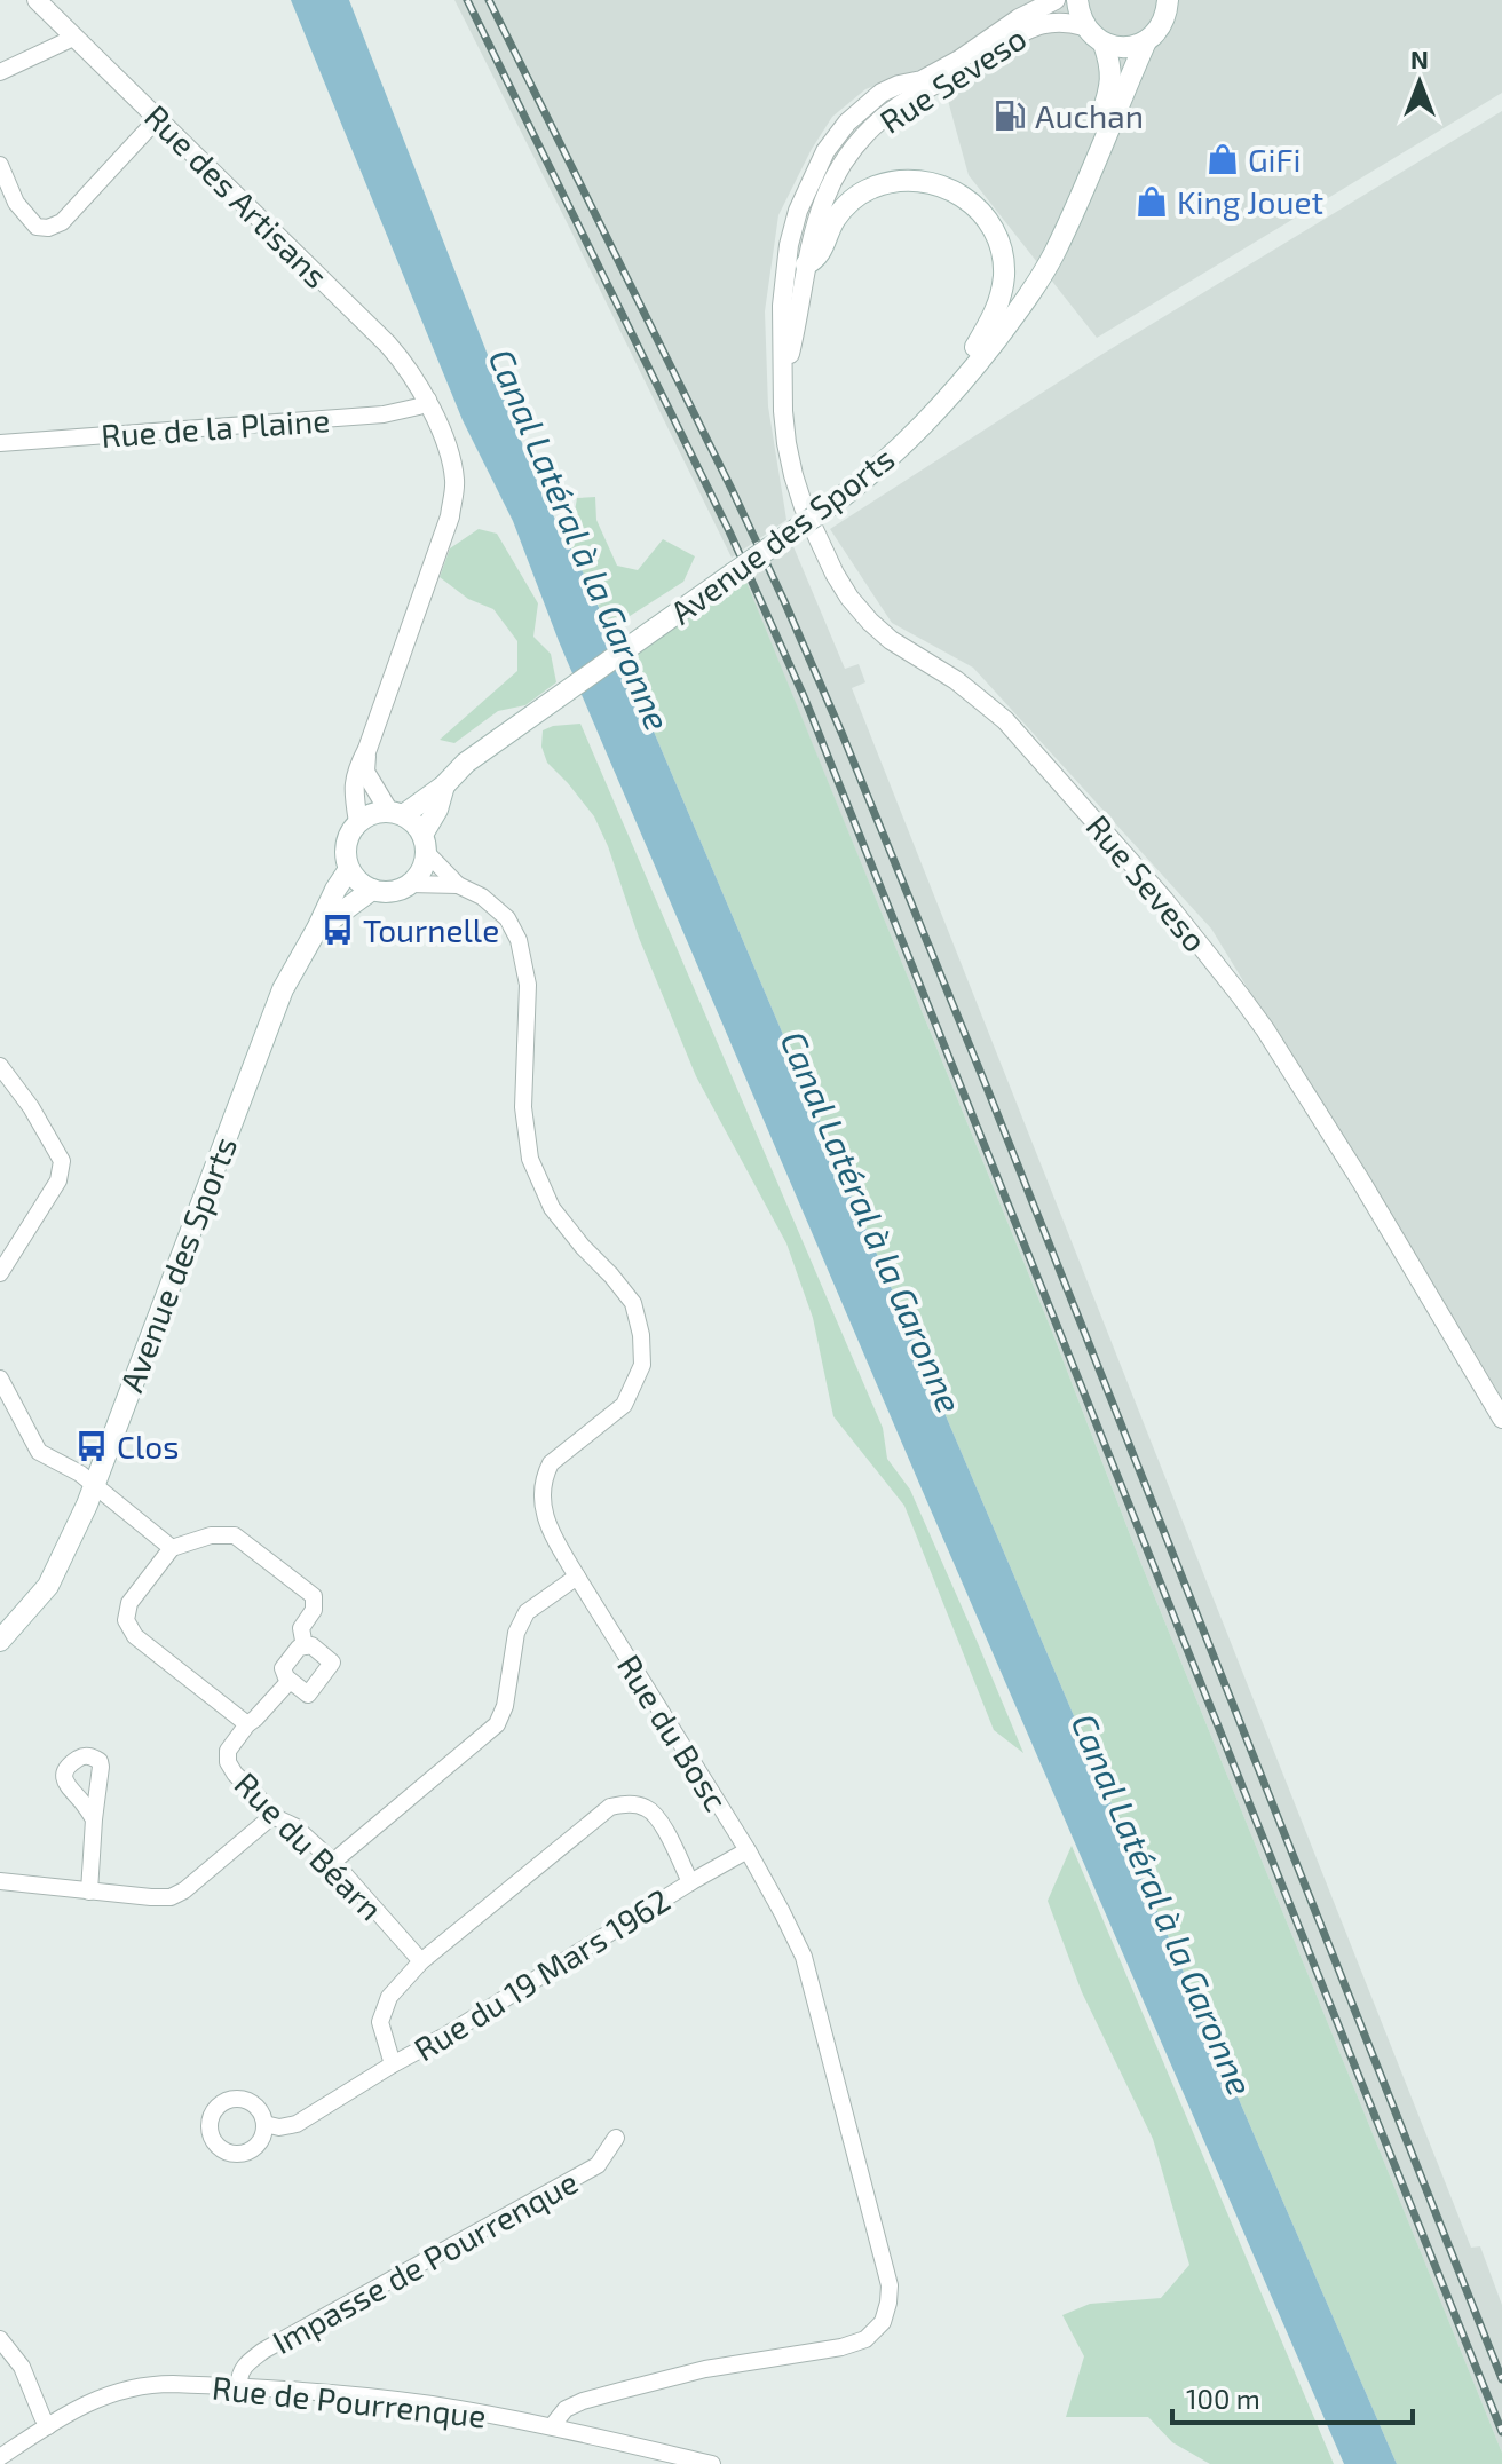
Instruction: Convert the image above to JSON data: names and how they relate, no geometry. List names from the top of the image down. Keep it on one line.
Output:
{"streets":{"main road":["Avenue des Sports"],"street":["Rue Seveso","Rue des Artisans","Rue de la Plaine","Rue du Bosc","Rue du Béarn","Rue du 19 Mars 1962","Impasse de Pourrenque","Rue de Pourrenque"]},"crossings":[["Rue des Artisans","Rue de la Plaine"],["Rue des Artisans","Avenue des Sports"],["Rue des Artisans","Rue du Bosc"],["Avenue des Sports","Rue du Bosc"],["Rue du Bosc","Rue du 19 Mars 1962"],["Rue du Bosc","Rue de Pourrenque"],["Rue du Béarn","Rue du 19 Mars 1962"],["Impasse de Pourrenque","Rue de Pourrenque"]],"water":["Canal Latéral à la Garonne"],"places":{"fuel station":["Auchan"],"shop":["GiFi","King Jouet"],"bus stop":["Tournelle","Clos"]},"scale_bar":"100 m","north":"top"}
